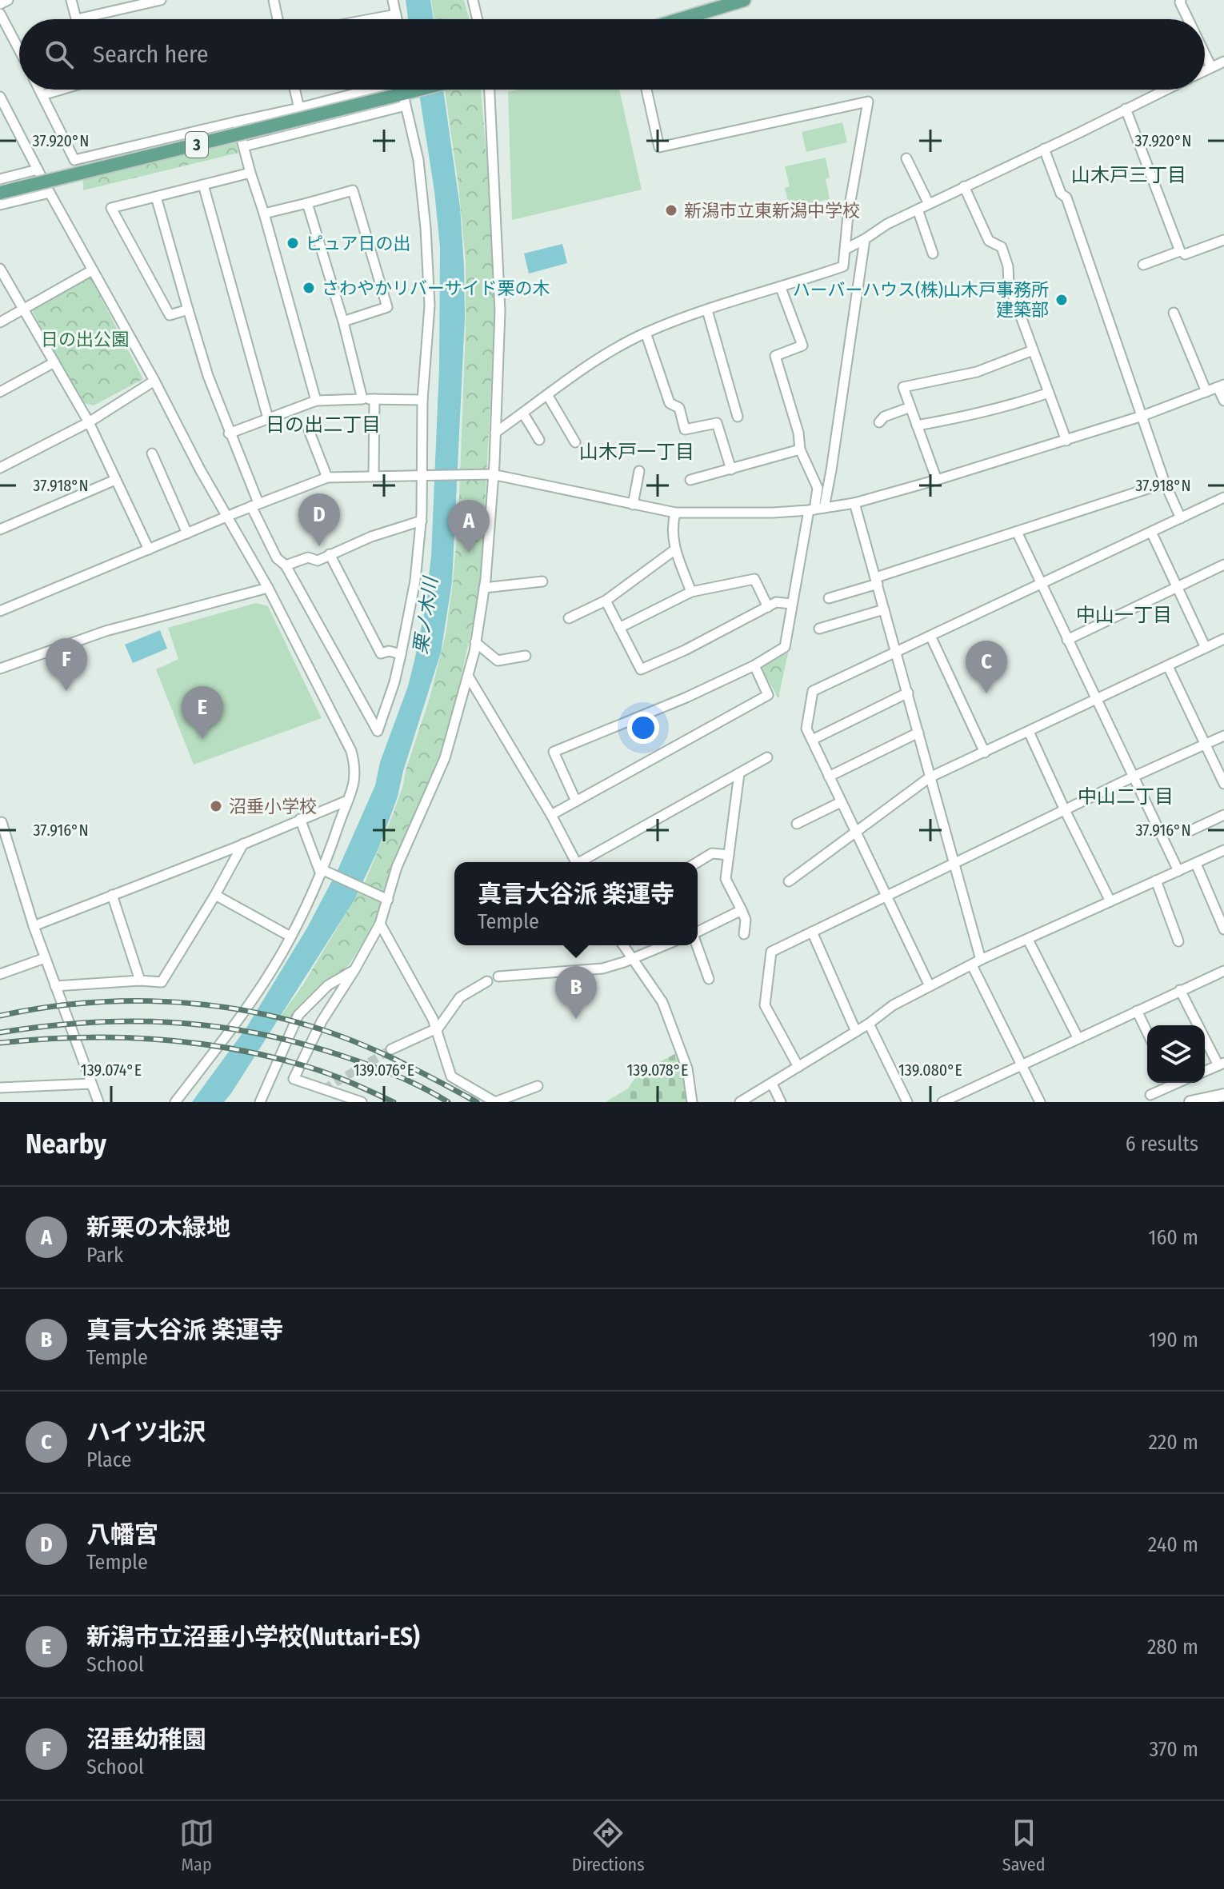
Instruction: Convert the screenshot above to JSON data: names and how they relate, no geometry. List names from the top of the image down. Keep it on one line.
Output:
{"streets":{"main road":["3"]},"districts":["山木戸三丁目","日の出二丁目","山木戸一丁目","中山一丁目","中山二丁目"],"water":["栗ノ木川"],"parks":["日の出公園"],"places":["新潟市立東新潟中学校","ピュア日の出","さわやかリバーサイド栗の木","ハーバーハウス(株)山木戸事務所 建築部","沼垂小学校"],"page":{"search":"Search here","pins":["D","A","F","C","E","B"],"popup":["真言大谷派 楽運寺","Temple"],"heading":["Nearby","6 results"],"list":[{"mark":"A","name":"新栗の木緑地","note":"Park","value":"160 m"},{"mark":"B","name":"真言大谷派 楽運寺","note":"Temple","value":"190 m"},{"mark":"C","name":"ハイツ北沢","note":"Place","value":"220 m"},{"mark":"D","name":"八幡宮","note":"Temple","value":"240 m"},{"mark":"E","name":"新潟市立沼垂小学校(Nuttari-ES)","note":"School","value":"280 m"},{"mark":"F","name":"沼垂幼稚園","note":"School","value":"370 m"}],"nav":["Map","Directions","Saved"]},"coordinates":["37.920°N","37.918°N","37.916°N","139.074°E","139.076°E","139.078°E","139.080°E"]}
